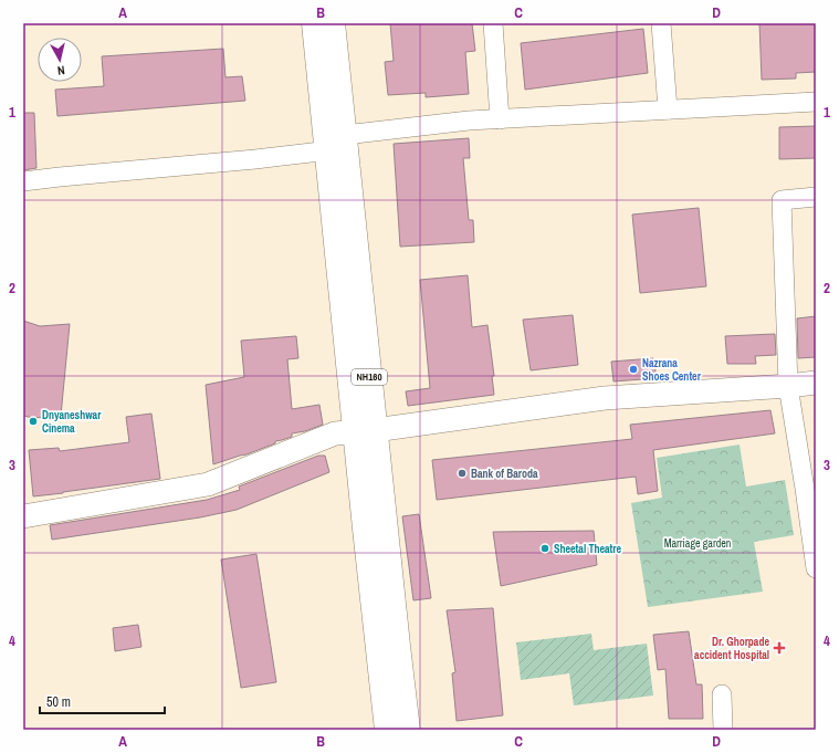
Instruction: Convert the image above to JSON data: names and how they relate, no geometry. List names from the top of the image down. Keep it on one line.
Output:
{"streets":{"highway":["NH160"]},"parks":["Marriage garden"],"places":{"other":["Nazrana Shoes Center","Dnyaneshwar Cinema","Bank of Baroda","Sheetal Theatre"],"health":["Dr. Ghorpade accident Hospital"]},"scale_bar":"50 m","north":"bottom","grid":{"columns":["A","B","C","D"],"rows":["1","2","3","4"]}}
